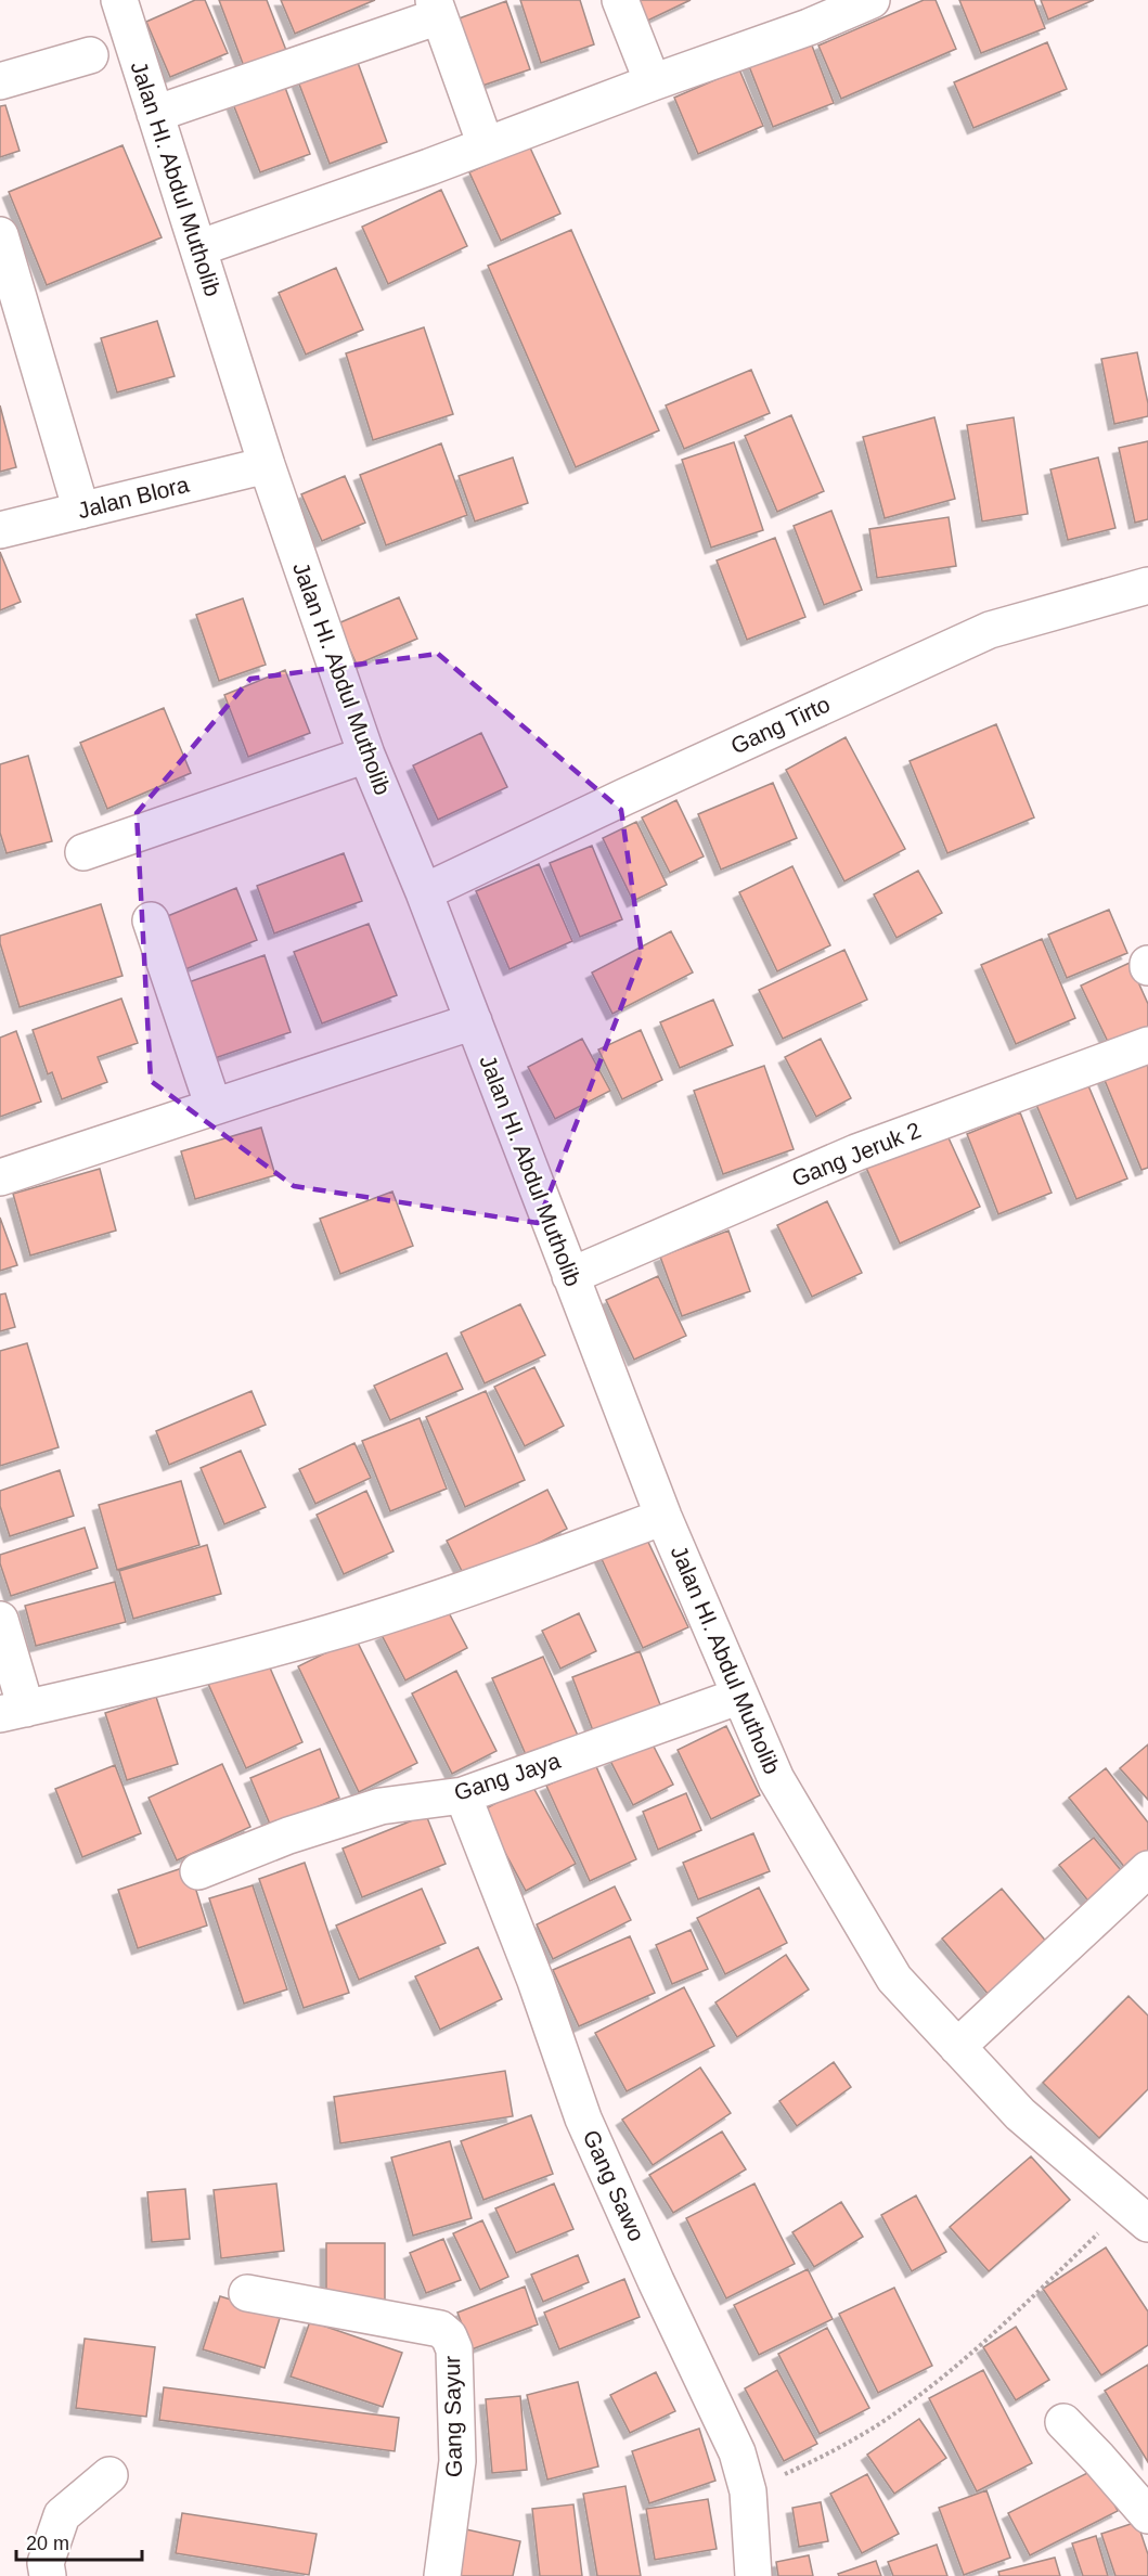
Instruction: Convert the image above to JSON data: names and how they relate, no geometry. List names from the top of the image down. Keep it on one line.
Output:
{"streets":{"street":["Jalan HI. Abdul Mutholib","Jalan Blora","Gang Tirto","Gang Jeruk 2","Gang Jaya","Gang Sawo","Gang Sayur"]},"crossings":[["Jalan HI. Abdul Mutholib","Jalan Blora"],["Jalan HI. Abdul Mutholib","Gang Tirto"],["Jalan HI. Abdul Mutholib","Gang Jeruk 2"],["Jalan HI. Abdul Mutholib","Gang Jaya"],["Gang Jaya","Gang Sawo"]],"scale_bar":"20 m"}
